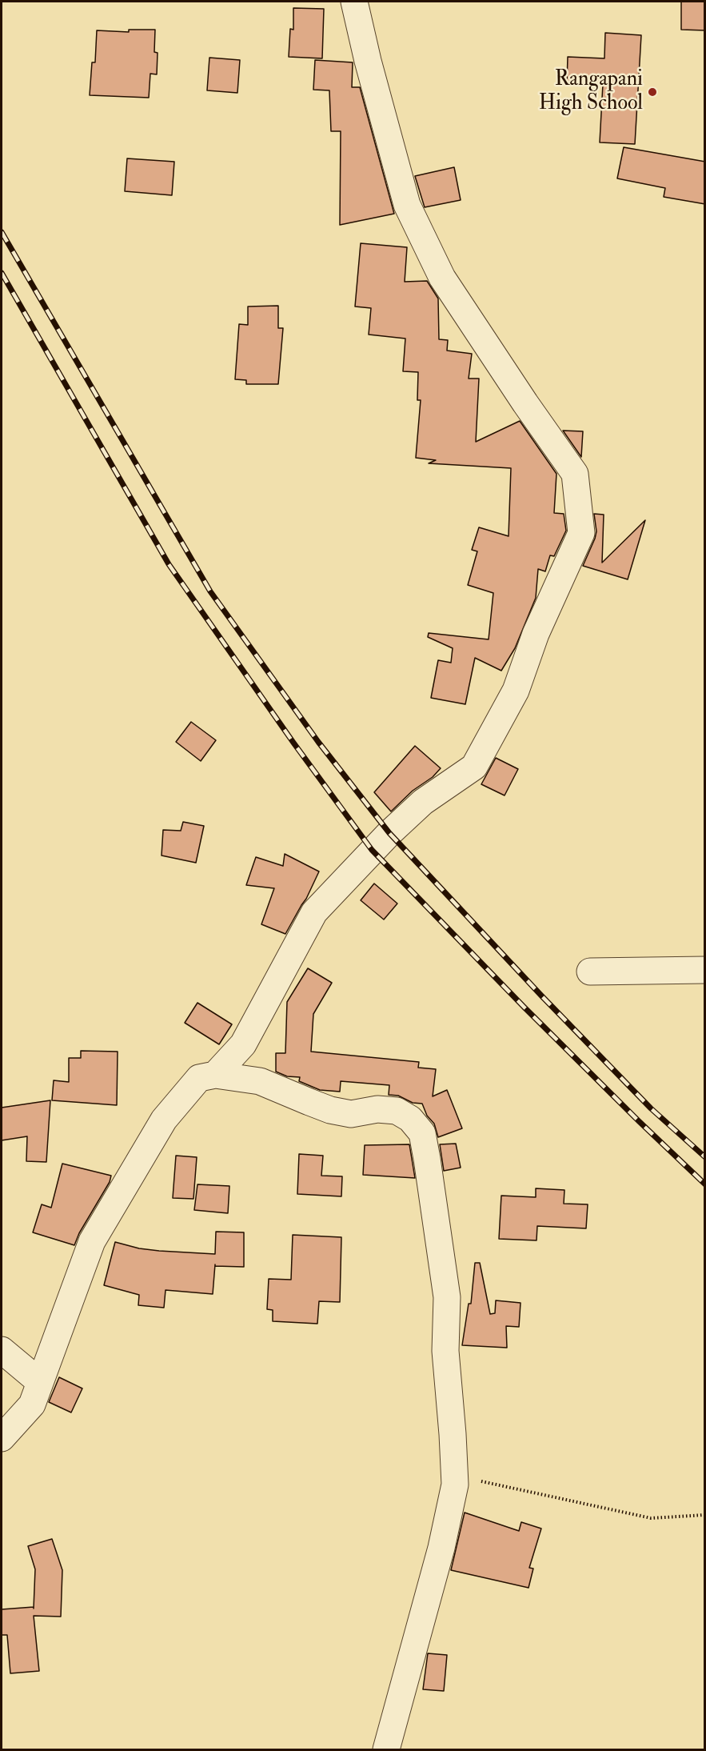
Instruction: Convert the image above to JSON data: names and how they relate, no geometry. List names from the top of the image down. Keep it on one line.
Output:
{"places":["Rangapani High School"]}
